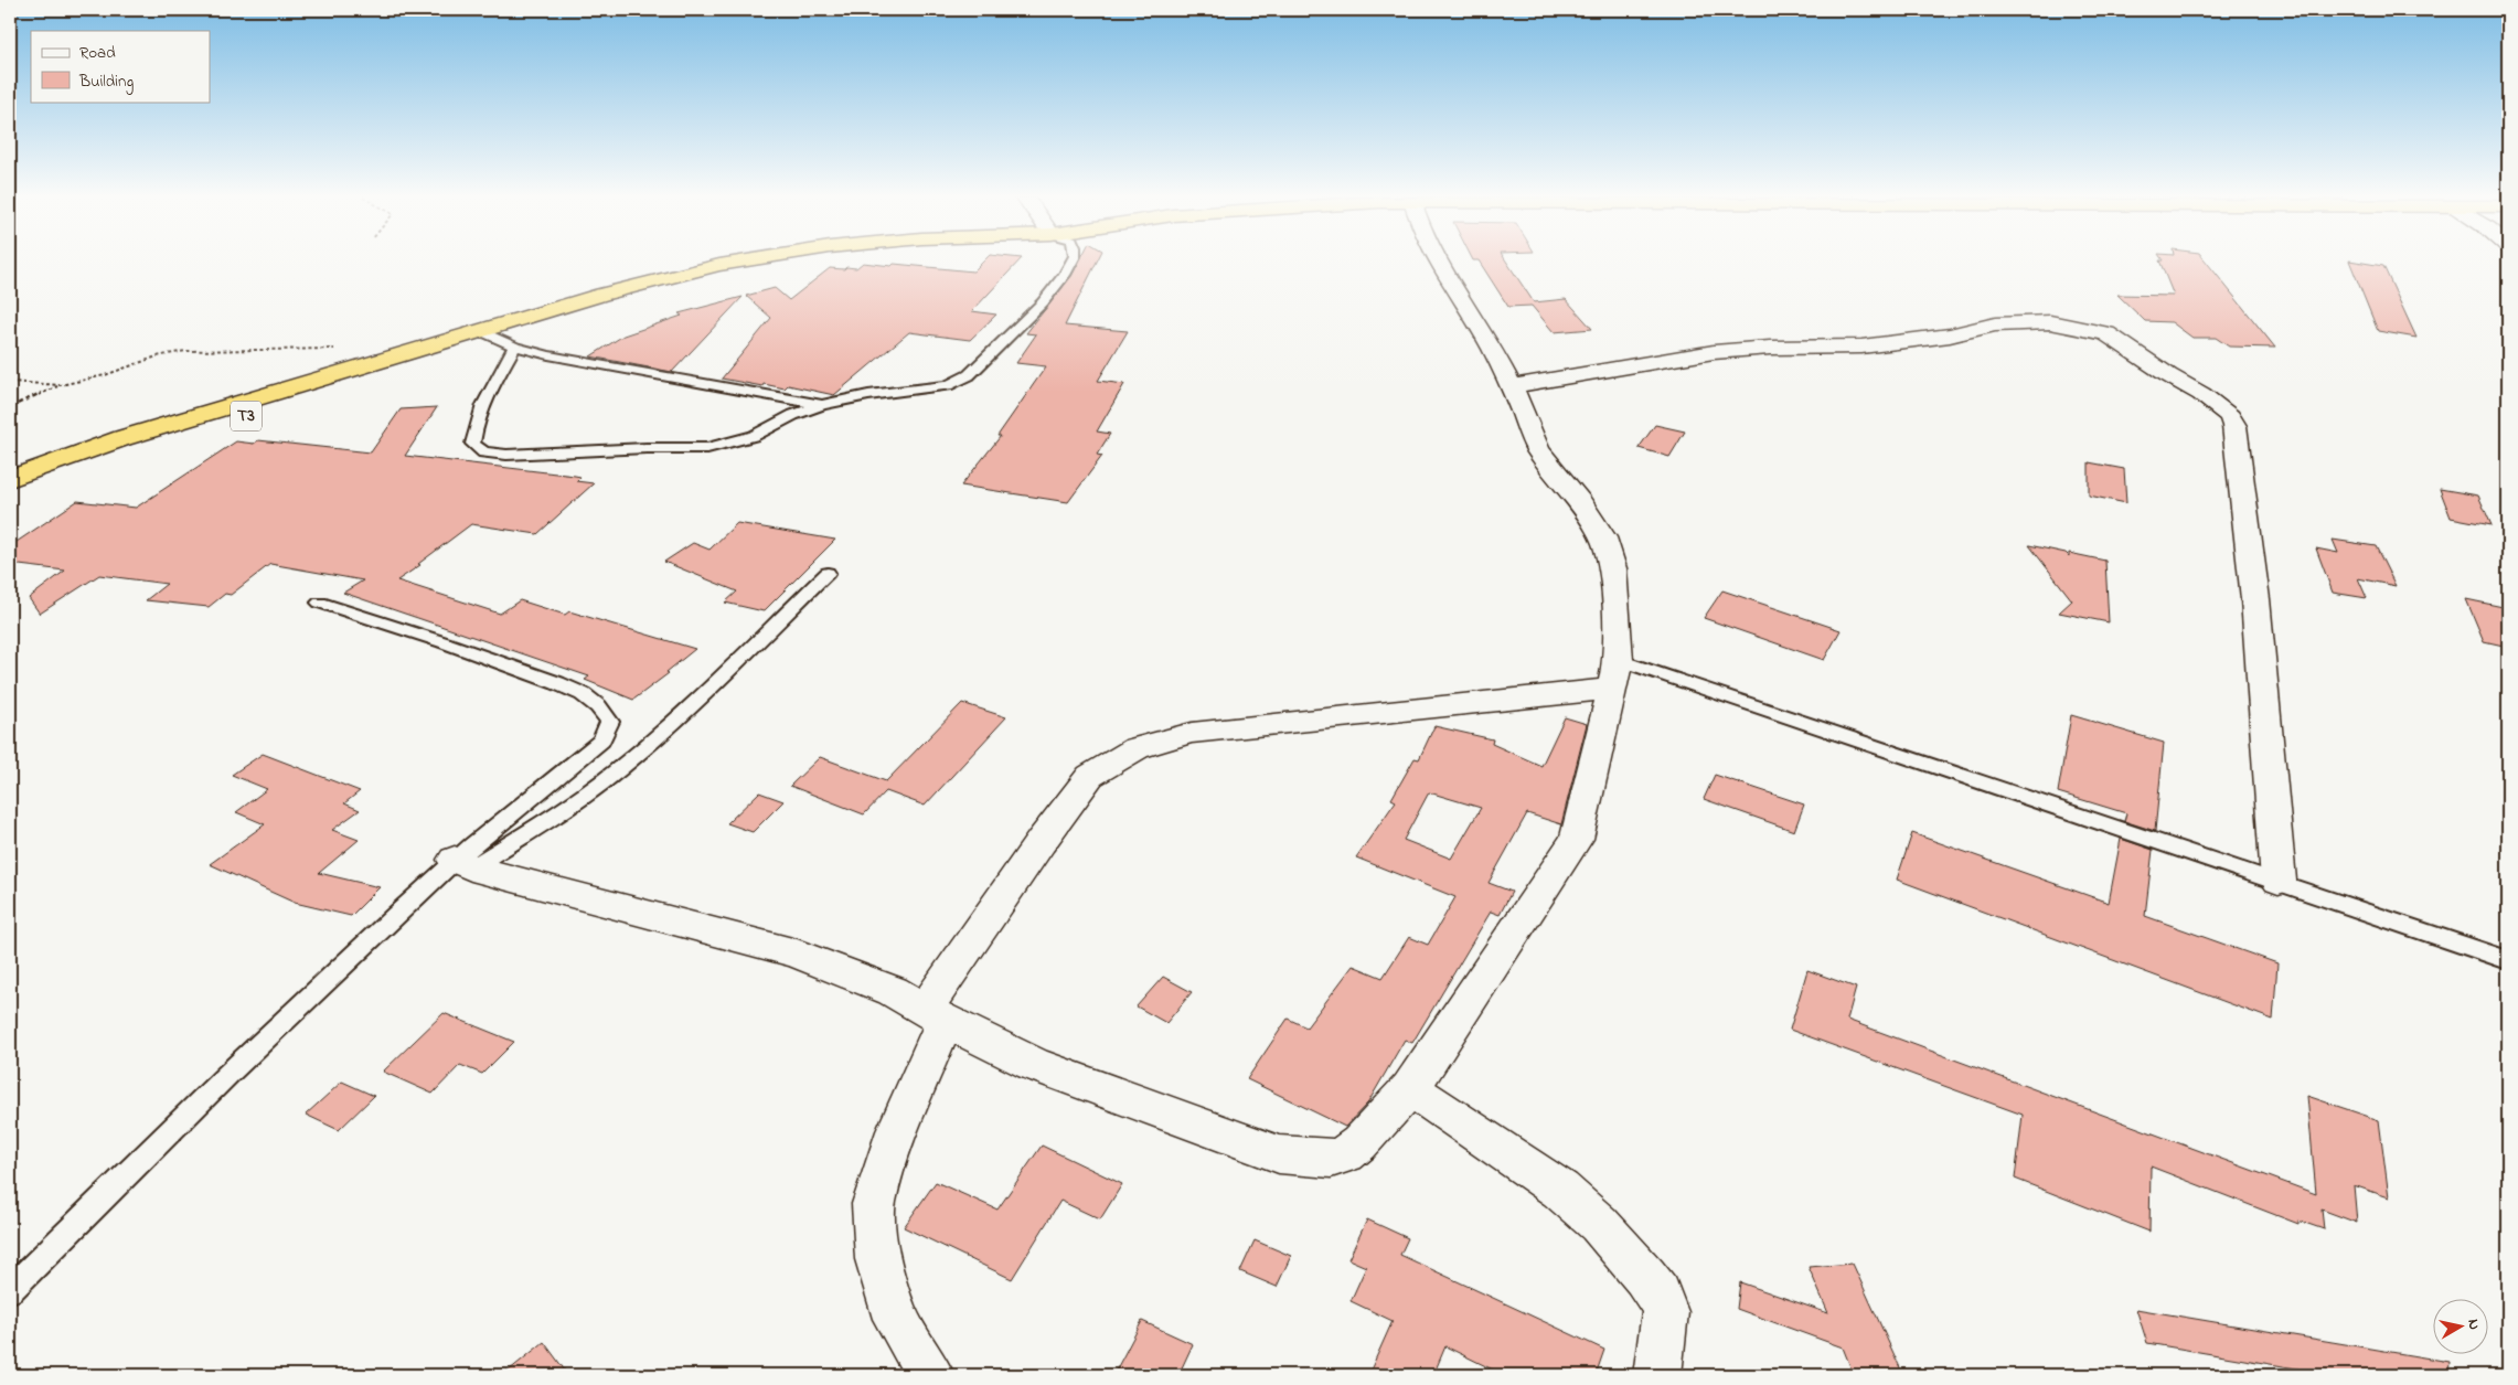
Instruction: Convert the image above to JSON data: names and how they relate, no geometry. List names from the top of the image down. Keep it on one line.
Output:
{"streets":{"highway":["T3"]},"legend":["Road","Building"],"north":"right"}
